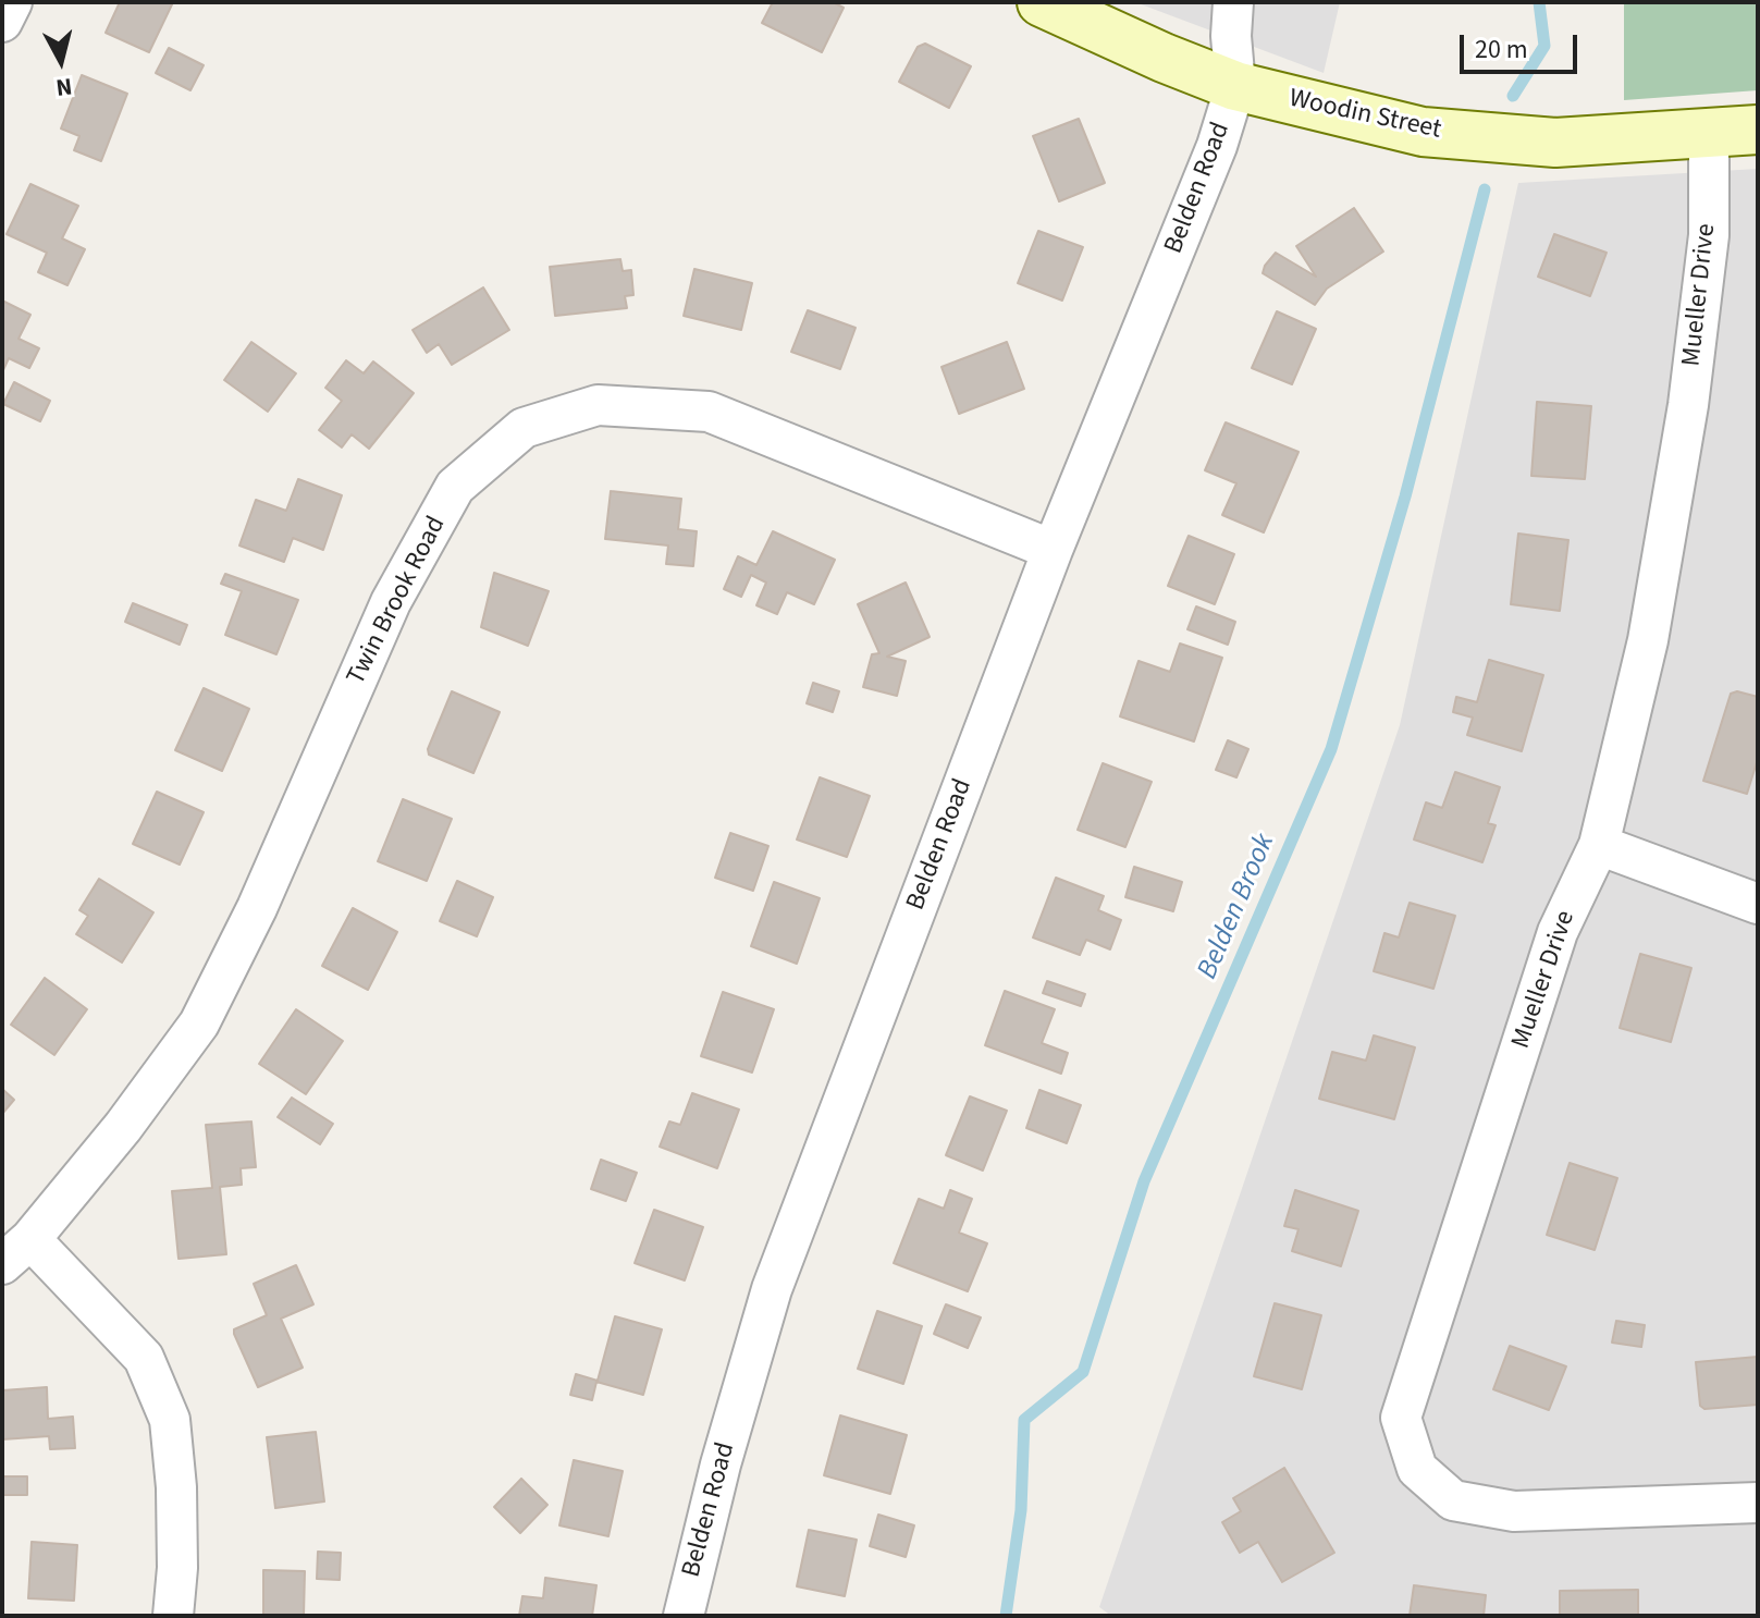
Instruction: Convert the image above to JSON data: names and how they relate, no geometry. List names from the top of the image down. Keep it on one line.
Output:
{"streets":{"main road":["Woodin Street"],"street":["Belden Road","Mueller Drive","Twin Brook Road"]},"crossings":[["Woodin Street","Belden Road"],["Woodin Street","Mueller Drive"],["Belden Road","Twin Brook Road"]],"water":["Belden Brook"],"scale_bar":"20 m","north":"bottom"}
